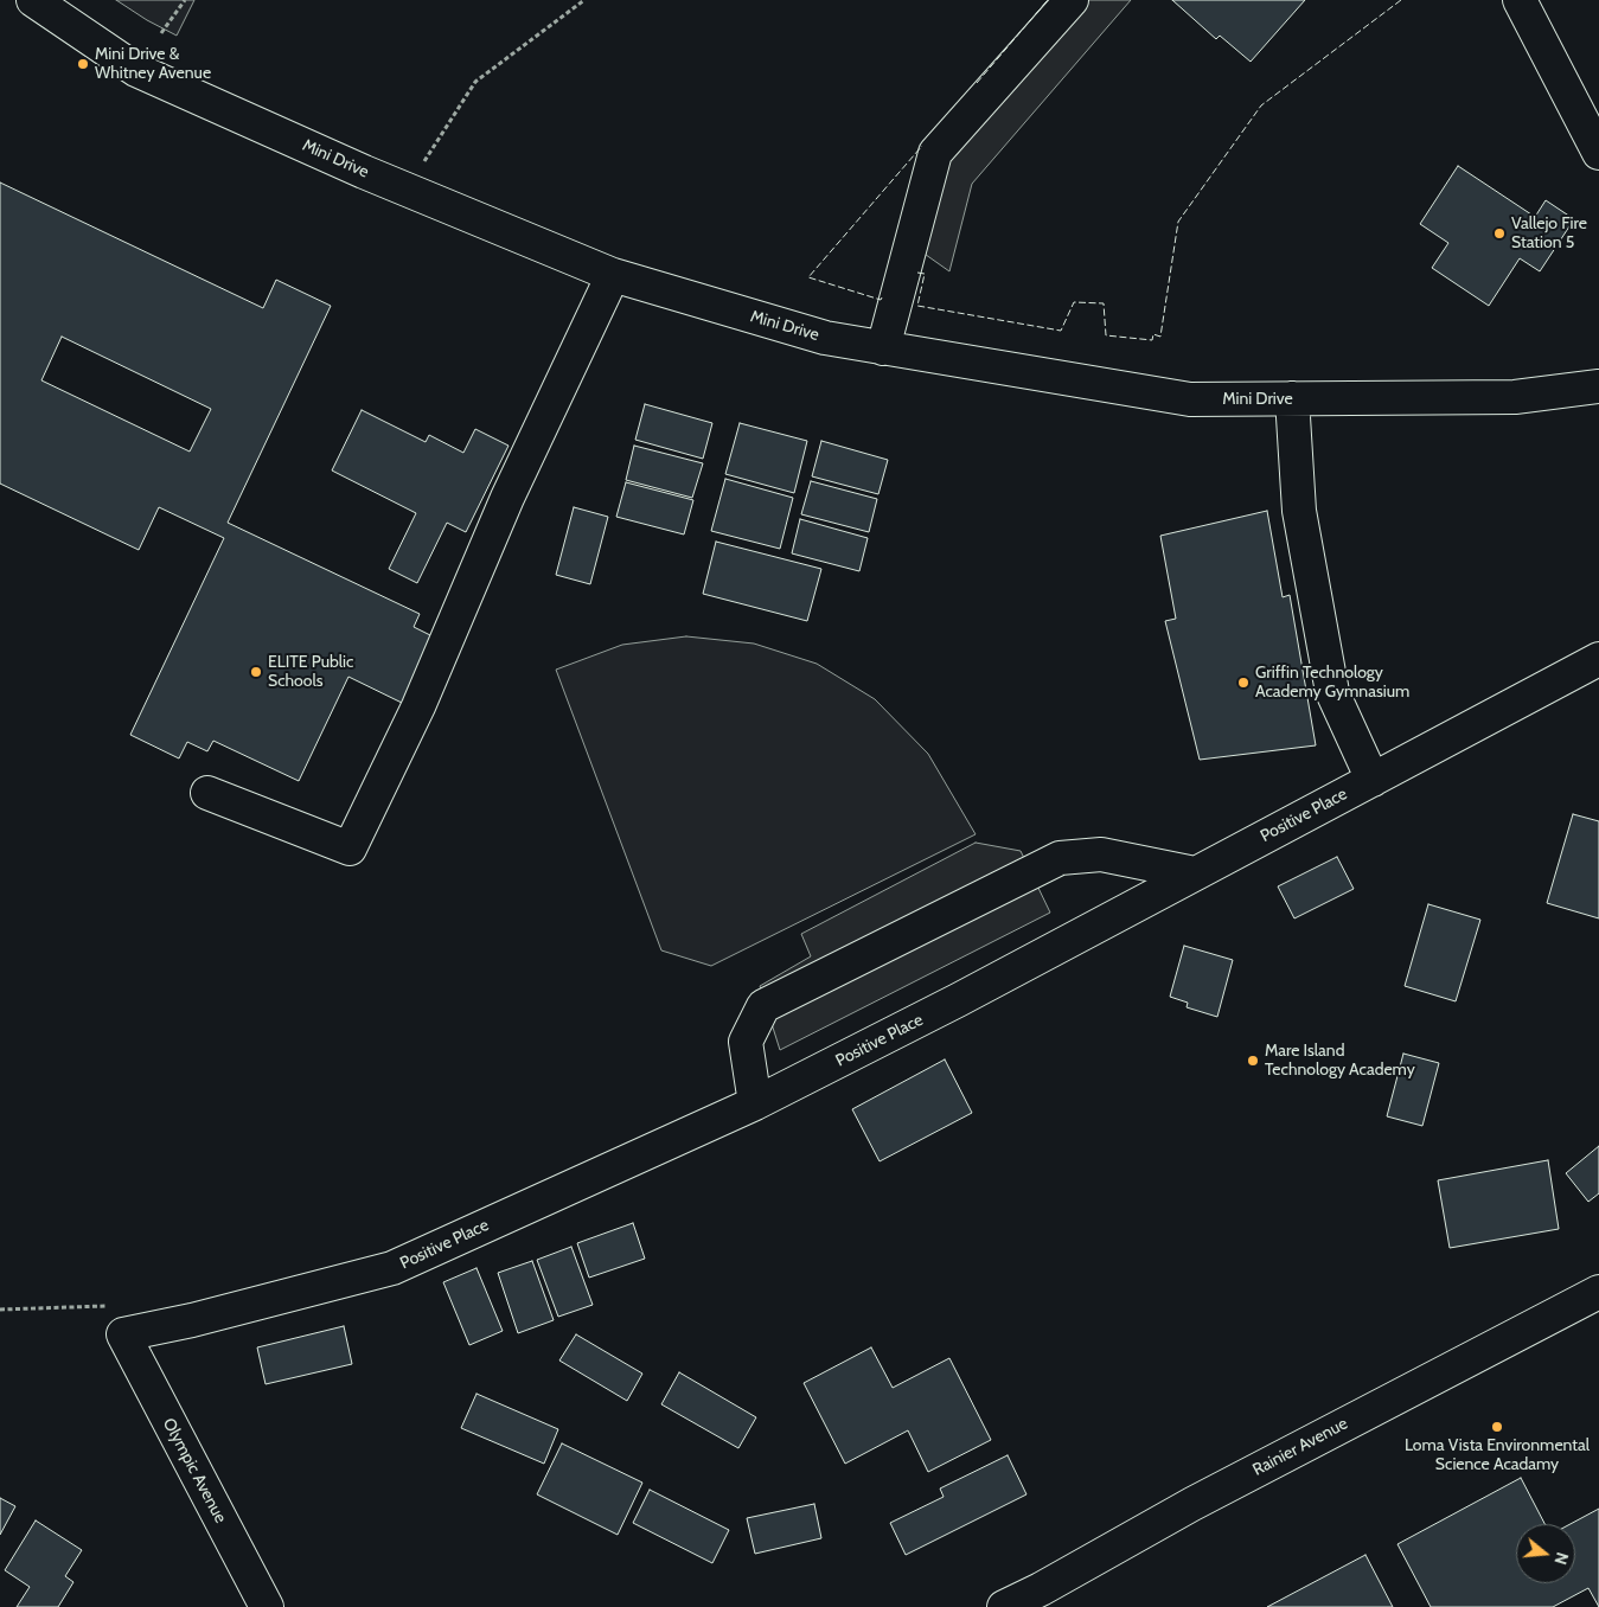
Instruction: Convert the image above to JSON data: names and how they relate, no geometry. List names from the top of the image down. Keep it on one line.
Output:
{"streets":{"street":["Mini Drive","Positive Place","Rainier Avenue","Olympic Avenue"]},"crossings":[["Positive Place","Olympic Avenue"]],"places":["Mini Drive & Whitney Avenue","Vallejo Fire Station 5","ELITE Public Schools","Griffin Technology Academy Gymnasium","Mare Island Technology Academy","Loma Vista Environmental Science Acadamy"],"north":"right"}
